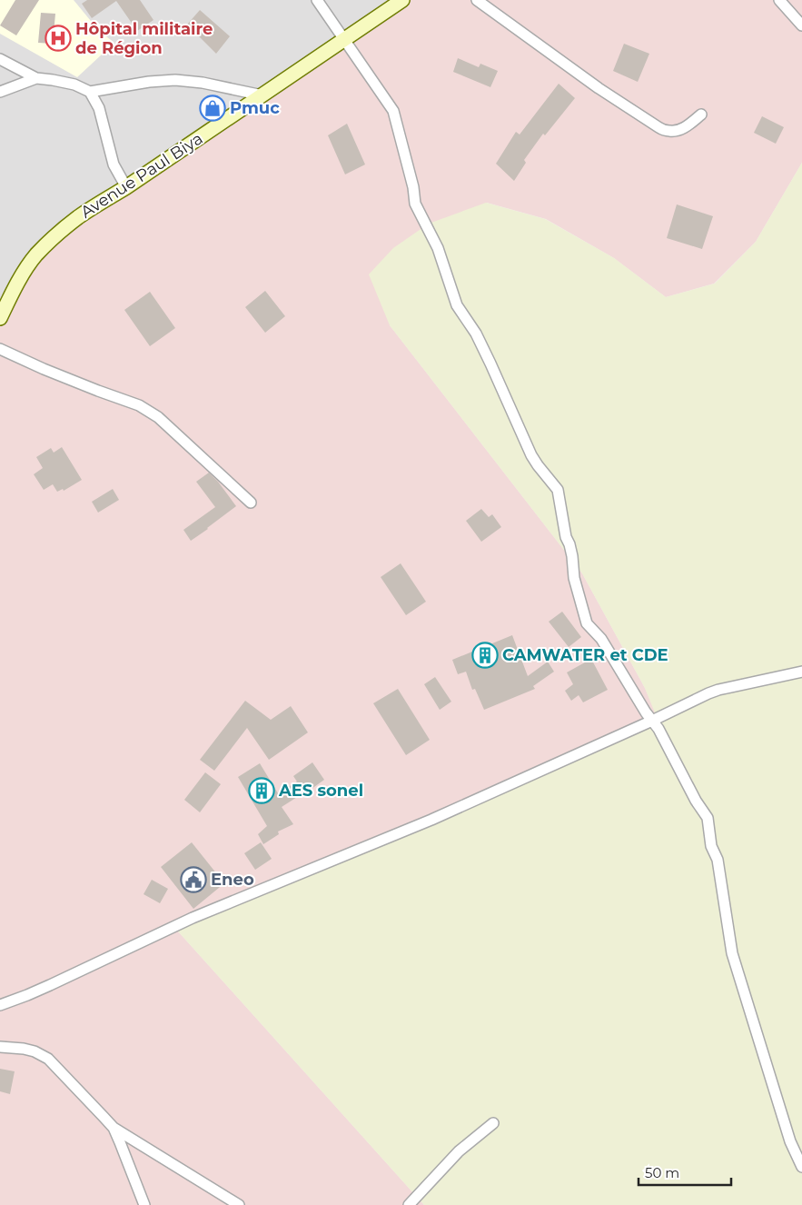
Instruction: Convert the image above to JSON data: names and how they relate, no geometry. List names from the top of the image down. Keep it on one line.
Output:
{"streets":{"main road":["Avenue Paul Biya"]},"places":{"hospital":["Hôpital militaire de Région"],"shop":["Pmuc"],"building":["CAMWATER et CDE","AES sonel"],"public building":["Eneo"]},"scale_bar":"50 m"}
